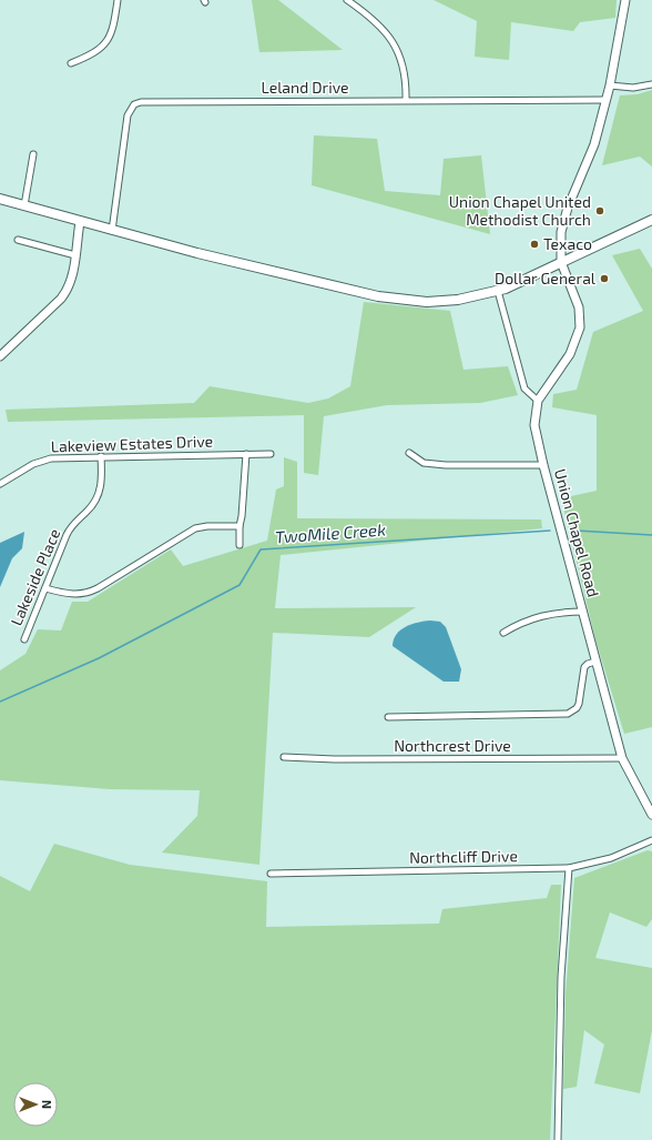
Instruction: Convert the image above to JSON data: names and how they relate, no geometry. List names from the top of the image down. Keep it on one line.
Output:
{"streets":{"street":["Leland Drive","Lakeview Estates Drive","Union Chapel Road","Lakeside Place","Northcrest Drive","Northcliff Drive"]},"crossings":[["Lakeview Estates Drive","Lakeside Place"],["Union Chapel Road","Northcrest Drive"]],"water":["TwoMile Creek"],"places":["Union Chapel United Methodist Church","Texaco","Dollar General"],"north":"right"}
